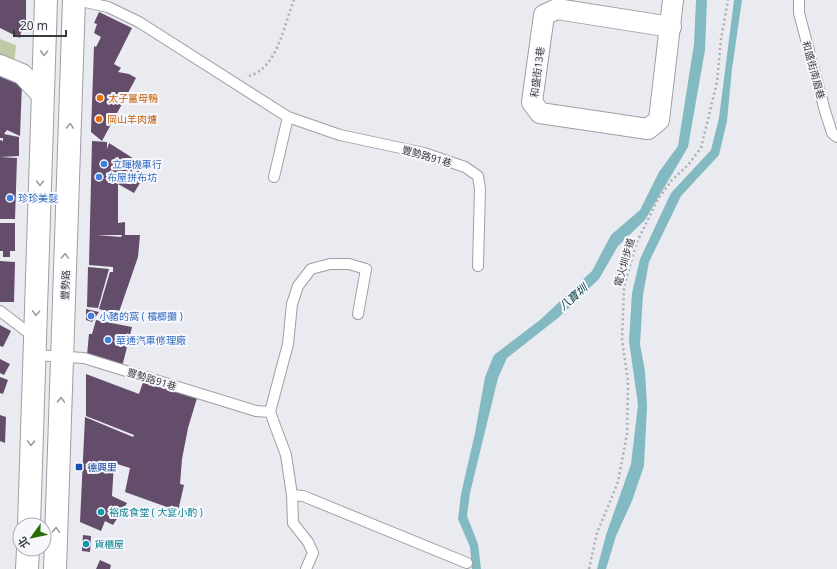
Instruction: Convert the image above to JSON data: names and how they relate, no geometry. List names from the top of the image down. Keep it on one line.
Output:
{"streets":{"main road":["豐勢路"],"street":["和盛街13巷"],"lane":["和盛街南眉巷","豐勢路91巷"],"path":["電火圳步道"]},"crossings":[["豐勢路91巷","豐勢路"]],"water":["八寶圳"],"places":{"other":["太子薑母鴨","岡山羊肉爐","立暉機車行","布屋拼布坊","珍珍美髮","小豬的窩 ( 檳榔攤 )","華通汽車修理廠","裕成食堂 ( 大宴小酌 )","貨櫃屋"],"transit":["德興里"]},"scale_bar":"20 m","north":"bottom left"}
